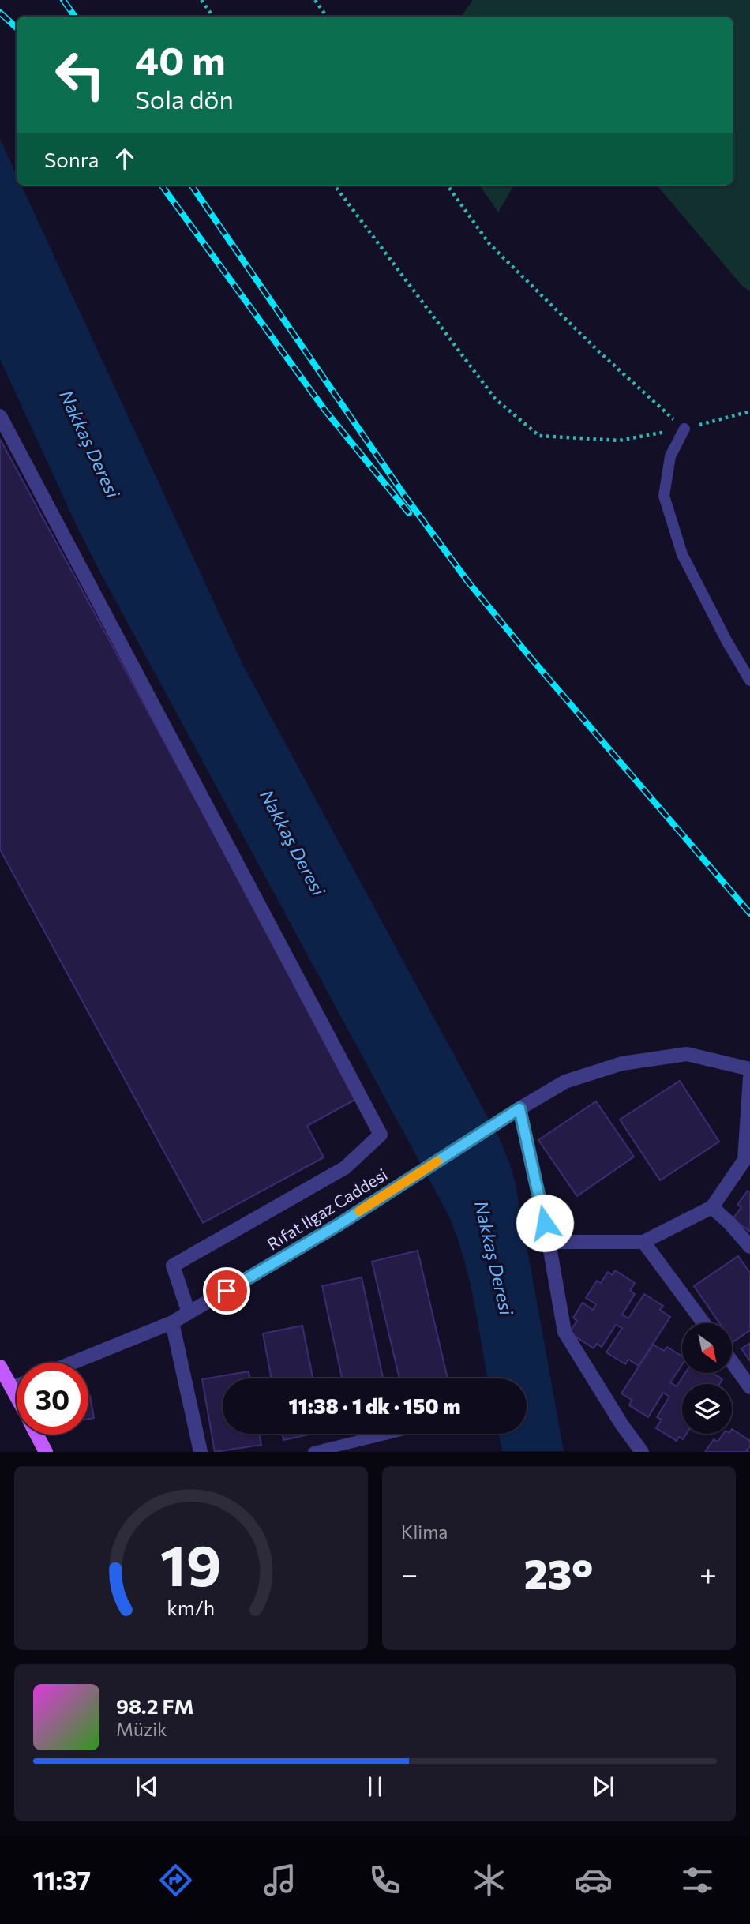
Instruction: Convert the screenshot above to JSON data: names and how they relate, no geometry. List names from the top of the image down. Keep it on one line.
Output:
{"streets":{"street":["Rıfat Ilgaz Caddesi"]},"water":["Nakkaş Deresi"],"north":"bottom right","page":{"turn":["40 m","Sola dön"],"then":"Sonra","limit":"30","trip":"11:38 · 1 dk · 150 m","tile":"Klima","heat":["−","23°","+"],"song":["98.2 FM","Müzik"],"tabs":"11:37","gauge":["19","km/h"]}}
